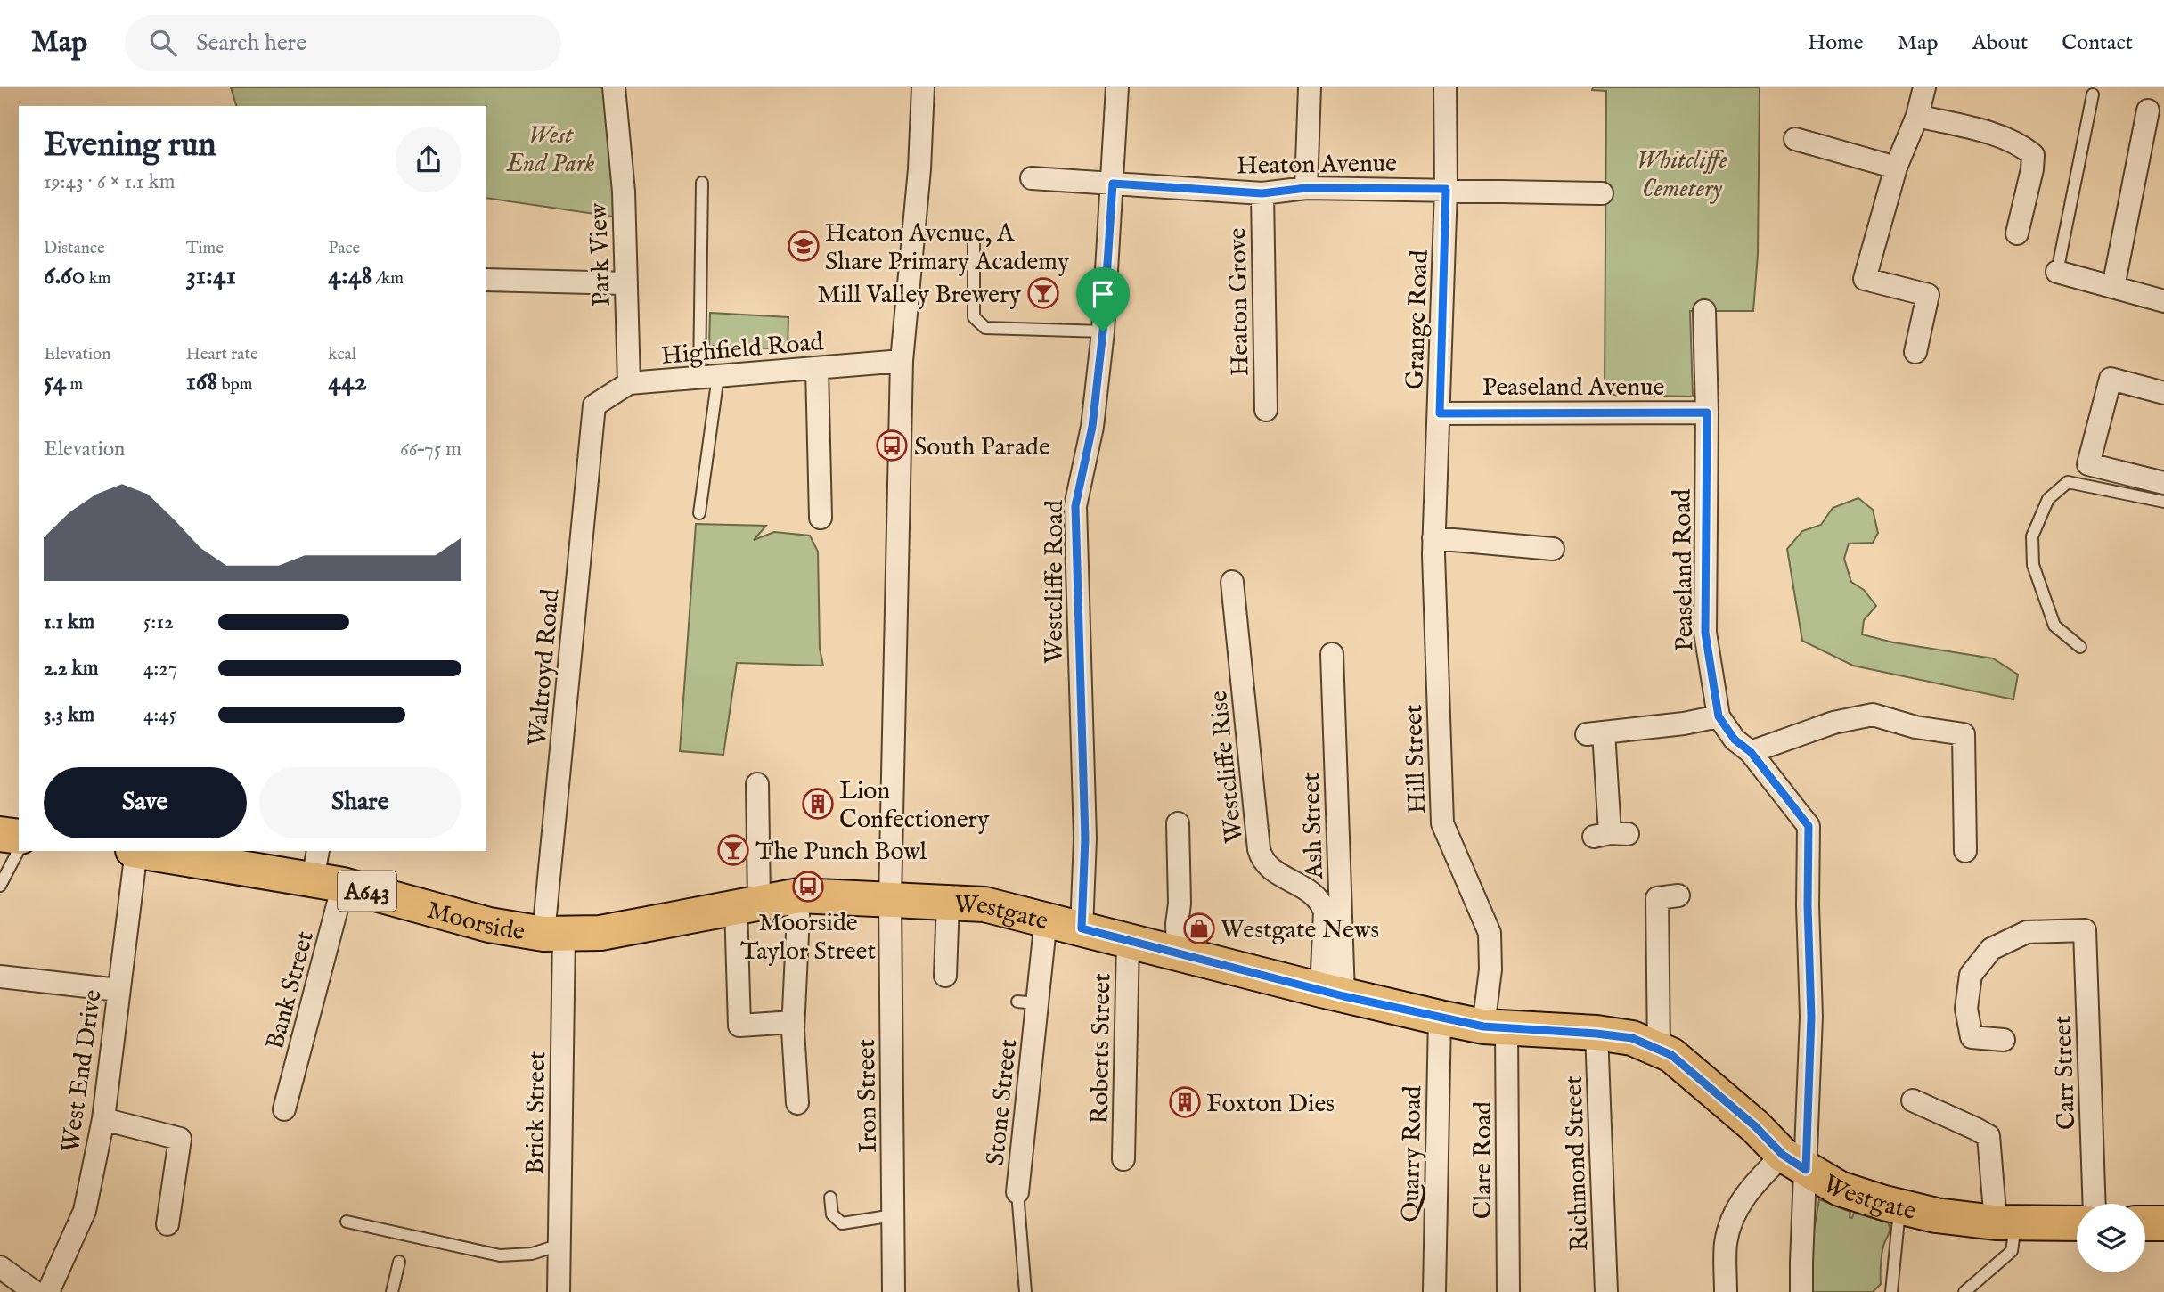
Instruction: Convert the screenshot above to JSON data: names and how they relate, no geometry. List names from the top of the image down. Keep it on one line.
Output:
{"streets":{"main road":["A643","Westgate","Moorside"],"street":["Heaton Avenue","Park View","Heaton Grove","Grange Road","Highfield Road","Peaseland Avenue","Peaseland Road","Westcliffe Road","Waltroyd Road","Hill Street","Westcliffe Rise","Ash Street","Bank Street","Roberts Street","West End Drive","Carr Street","Iron Street","Stone Street","Brick Street","Quarry Road","Clare Road","Richmond Street"]},"crossings":[["Heaton Avenue","Heaton Grove"],["Heaton Avenue","Grange Road"],["Heaton Avenue","Westcliffe Road"],["Park View","Highfield Road"],["Grange Road","Peaseland Avenue"],["Grange Road","Hill Street"],["Highfield Road","Waltroyd Road"],["Peaseland Avenue","Peaseland Road"],["Peaseland Road","Westgate"],["Westcliffe Road","Westgate"],["Waltroyd Road","Moorside"],["Waltroyd Road","Brick Street"],["Hill Street","Westgate"],["Hill Street","Clare Road"],["Westcliffe Rise","Ash Street"],["Westcliffe Rise","Westgate"],["Ash Street","Westgate"],["Westgate","Moorside"],["Westgate","Roberts Street"],["Westgate","Iron Street"],["Westgate","Stone Street"],["Westgate","Quarry Road"],["Westgate","Clare Road"],["Westgate","Richmond Street"],["Moorside","Bank Street"],["Moorside","Brick Street"]],"parks":["West End Park","Whitcliffe Cemetery"],"places":{"school or university":["Heaton Avenue, A Share Primary Academy"],"bar":["Mill Valley Brewery","The Punch Bowl"],"bus stop":["South Parade","Moorside Taylor Street"],"building":["Lion Confectionery","Foxton Dies"],"shop":["Westgate News"]},"page":{"header":"Map","search":"Search here","nav":["Home","Map","About","Contact"],"heading":["Evening run","19:43 · 6 × 1.1 km"],"stats":[["Distance","6.60 km"],["Time","31:41"],["Pace","4:48 /km"],["Elevation","54 m"],["Heart rate","168 bpm"],["kcal","442"]],"chart":["Elevation","66–75 m"],"list":[{"name":"1.1 km","note":"5:12"},{"name":"2.2 km","note":"4:27"},{"name":"3.3 km","note":"4:45"}],"buttons":["Save","Share"]}}
